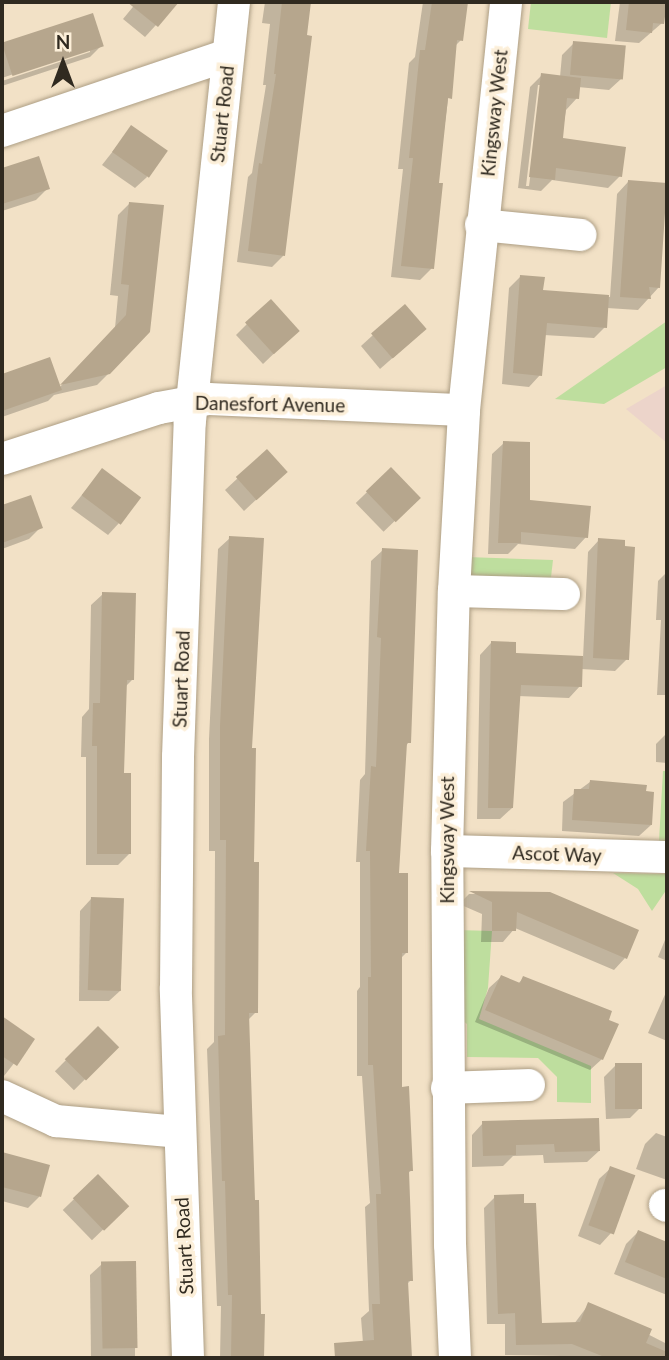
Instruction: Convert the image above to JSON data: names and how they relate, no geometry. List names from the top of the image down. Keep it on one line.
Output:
{"streets":{"street":["Kingsway West","Stuart Road","Danesfort Avenue","Ascot Way"]},"crossings":[["Kingsway West","Danesfort Avenue"],["Kingsway West","Ascot Way"],["Stuart Road","Danesfort Avenue"]],"north":"top"}
